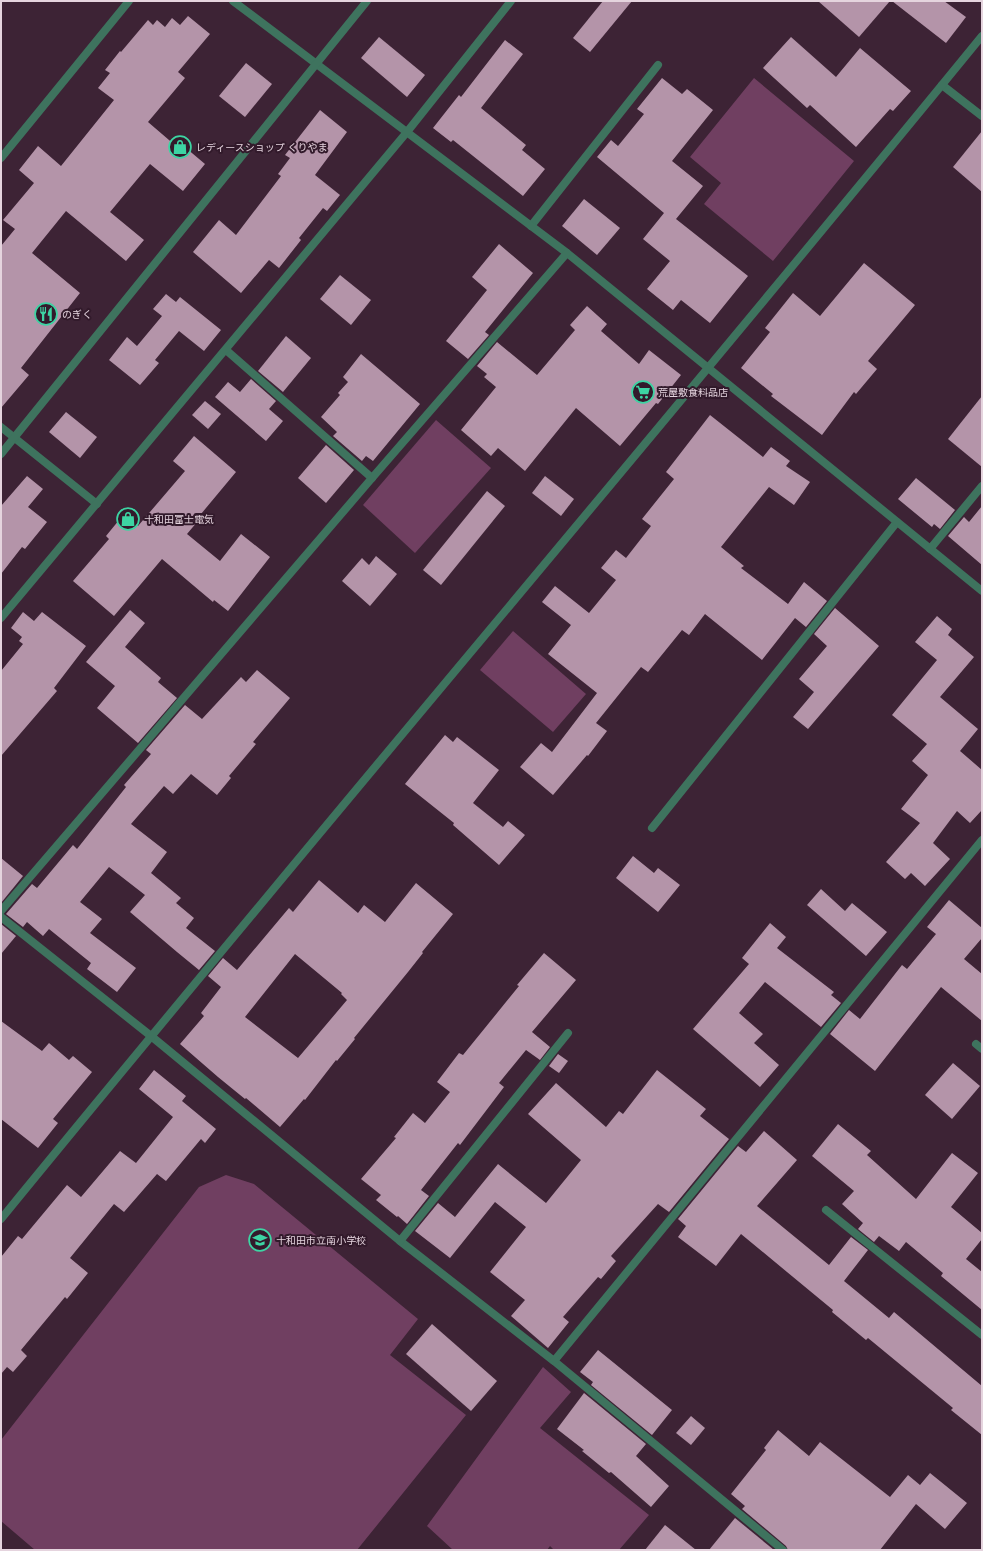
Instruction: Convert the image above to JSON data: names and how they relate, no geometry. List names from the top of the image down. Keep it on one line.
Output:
{"places":{"shop":["レディースショップ くりやま","十和田富士電気"],"restaurant":["のぎく"],"supermarket":["荒屋敷食料品店"],"school or university":["十和田市立南小学校"]}}
